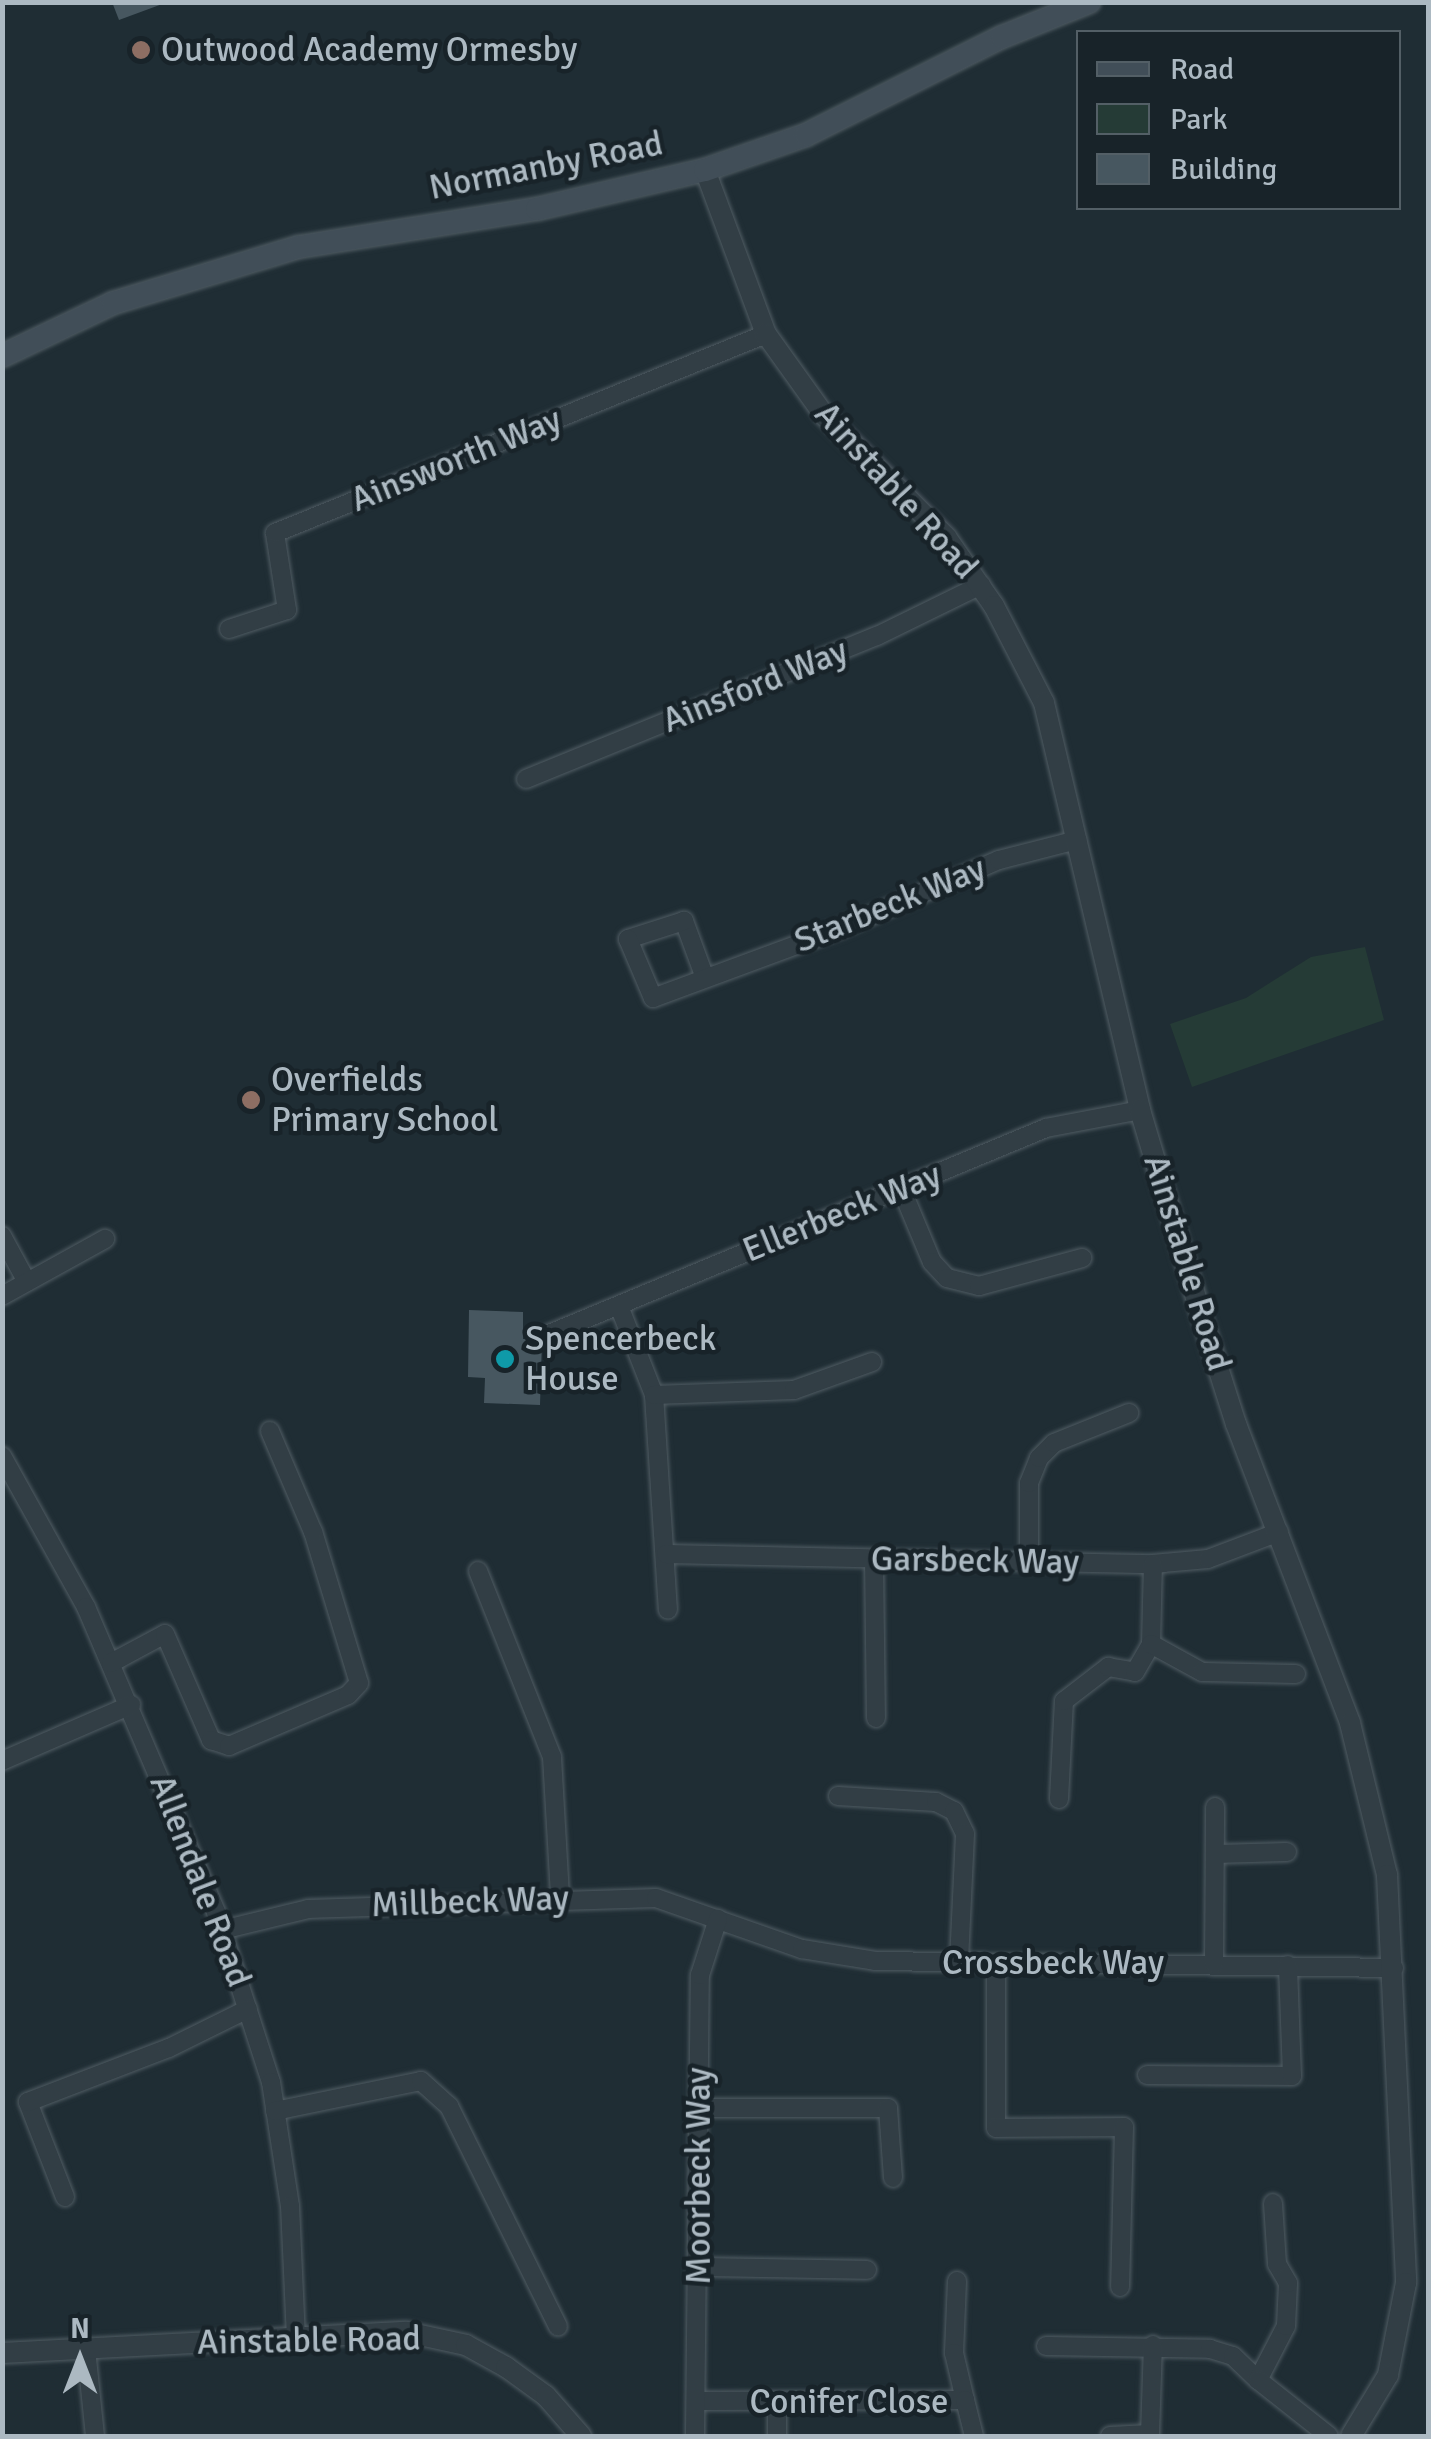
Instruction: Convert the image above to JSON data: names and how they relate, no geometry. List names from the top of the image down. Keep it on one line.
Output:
{"streets":{"main road":["Normanby Road"],"street":["Ainsworth Way","Ainstable Road","Ainsford Way","Starbeck Way","Ellerbeck Way","Garsbeck Way","Allendale Road","Millbeck Way","Crossbeck Way","Moorbeck Way","Conifer Close"]},"crossings":[["Normanby Road","Ainstable Road"],["Ainsworth Way","Ainstable Road"],["Ainstable Road","Ainsford Way"],["Ainstable Road","Starbeck Way"],["Ainstable Road","Ellerbeck Way"],["Ainstable Road","Garsbeck Way"],["Ainstable Road","Allendale Road"],["Ainstable Road","Crossbeck Way"],["Allendale Road","Millbeck Way"],["Millbeck Way","Crossbeck Way"],["Millbeck Way","Moorbeck Way"],["Crossbeck Way","Moorbeck Way"],["Moorbeck Way","Conifer Close"]],"places":["Outwood Academy Ormesby","Overfields Primary School","Spencerbeck House"],"legend":["Road","Park","Building"],"north":"top"}
